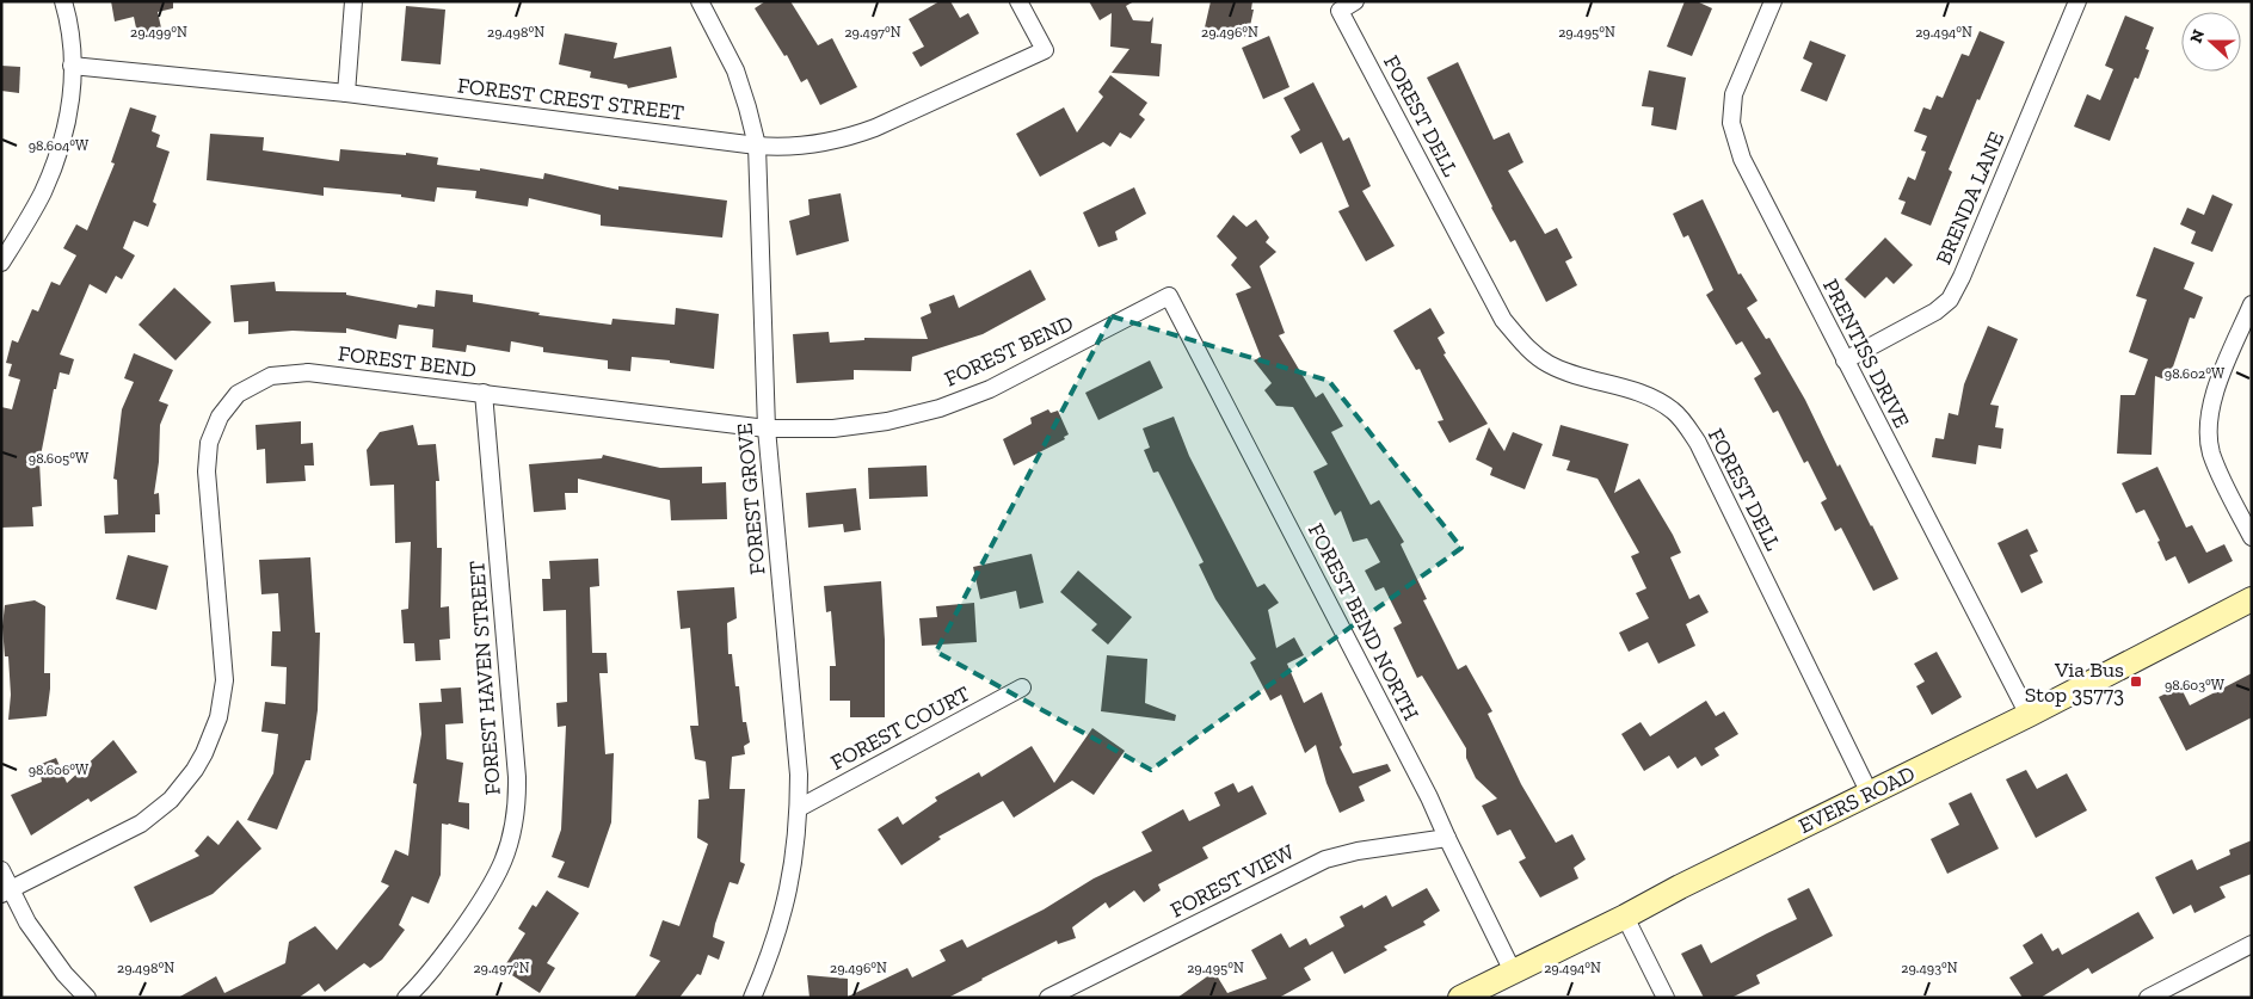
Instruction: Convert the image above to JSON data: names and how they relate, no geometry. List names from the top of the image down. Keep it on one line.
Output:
{"streets":{"main road":["EVERS ROAD"],"street":["FOREST CREST STREET","FOREST DELL","BRENDA LANE","FOREST BEND","PRENTISS DRIVE","FOREST GROVE","FOREST BEND NORTH","FOREST HAVEN STREET","FOREST COURT","FOREST VIEW"]},"crossings":[["FOREST CREST STREET","FOREST GROVE"],["FOREST DELL","EVERS ROAD"],["BRENDA LANE","PRENTISS DRIVE"],["FOREST BEND","FOREST GROVE"],["FOREST BEND","FOREST BEND NORTH"],["FOREST BEND","FOREST HAVEN STREET"],["PRENTISS DRIVE","EVERS ROAD"],["FOREST GROVE","FOREST COURT"],["FOREST BEND NORTH","EVERS ROAD"],["FOREST BEND NORTH","FOREST VIEW"]],"places":{"transit":["Via Bus Stop 35773"]},"north":"left","coordinates":["29.499°N","29.495°N","29.498°N","29.497°N","29.496°N","29.494°N","98.604°W","98.602°W","98.605°W","98.603°W","98.606°W","29.493°N"]}
